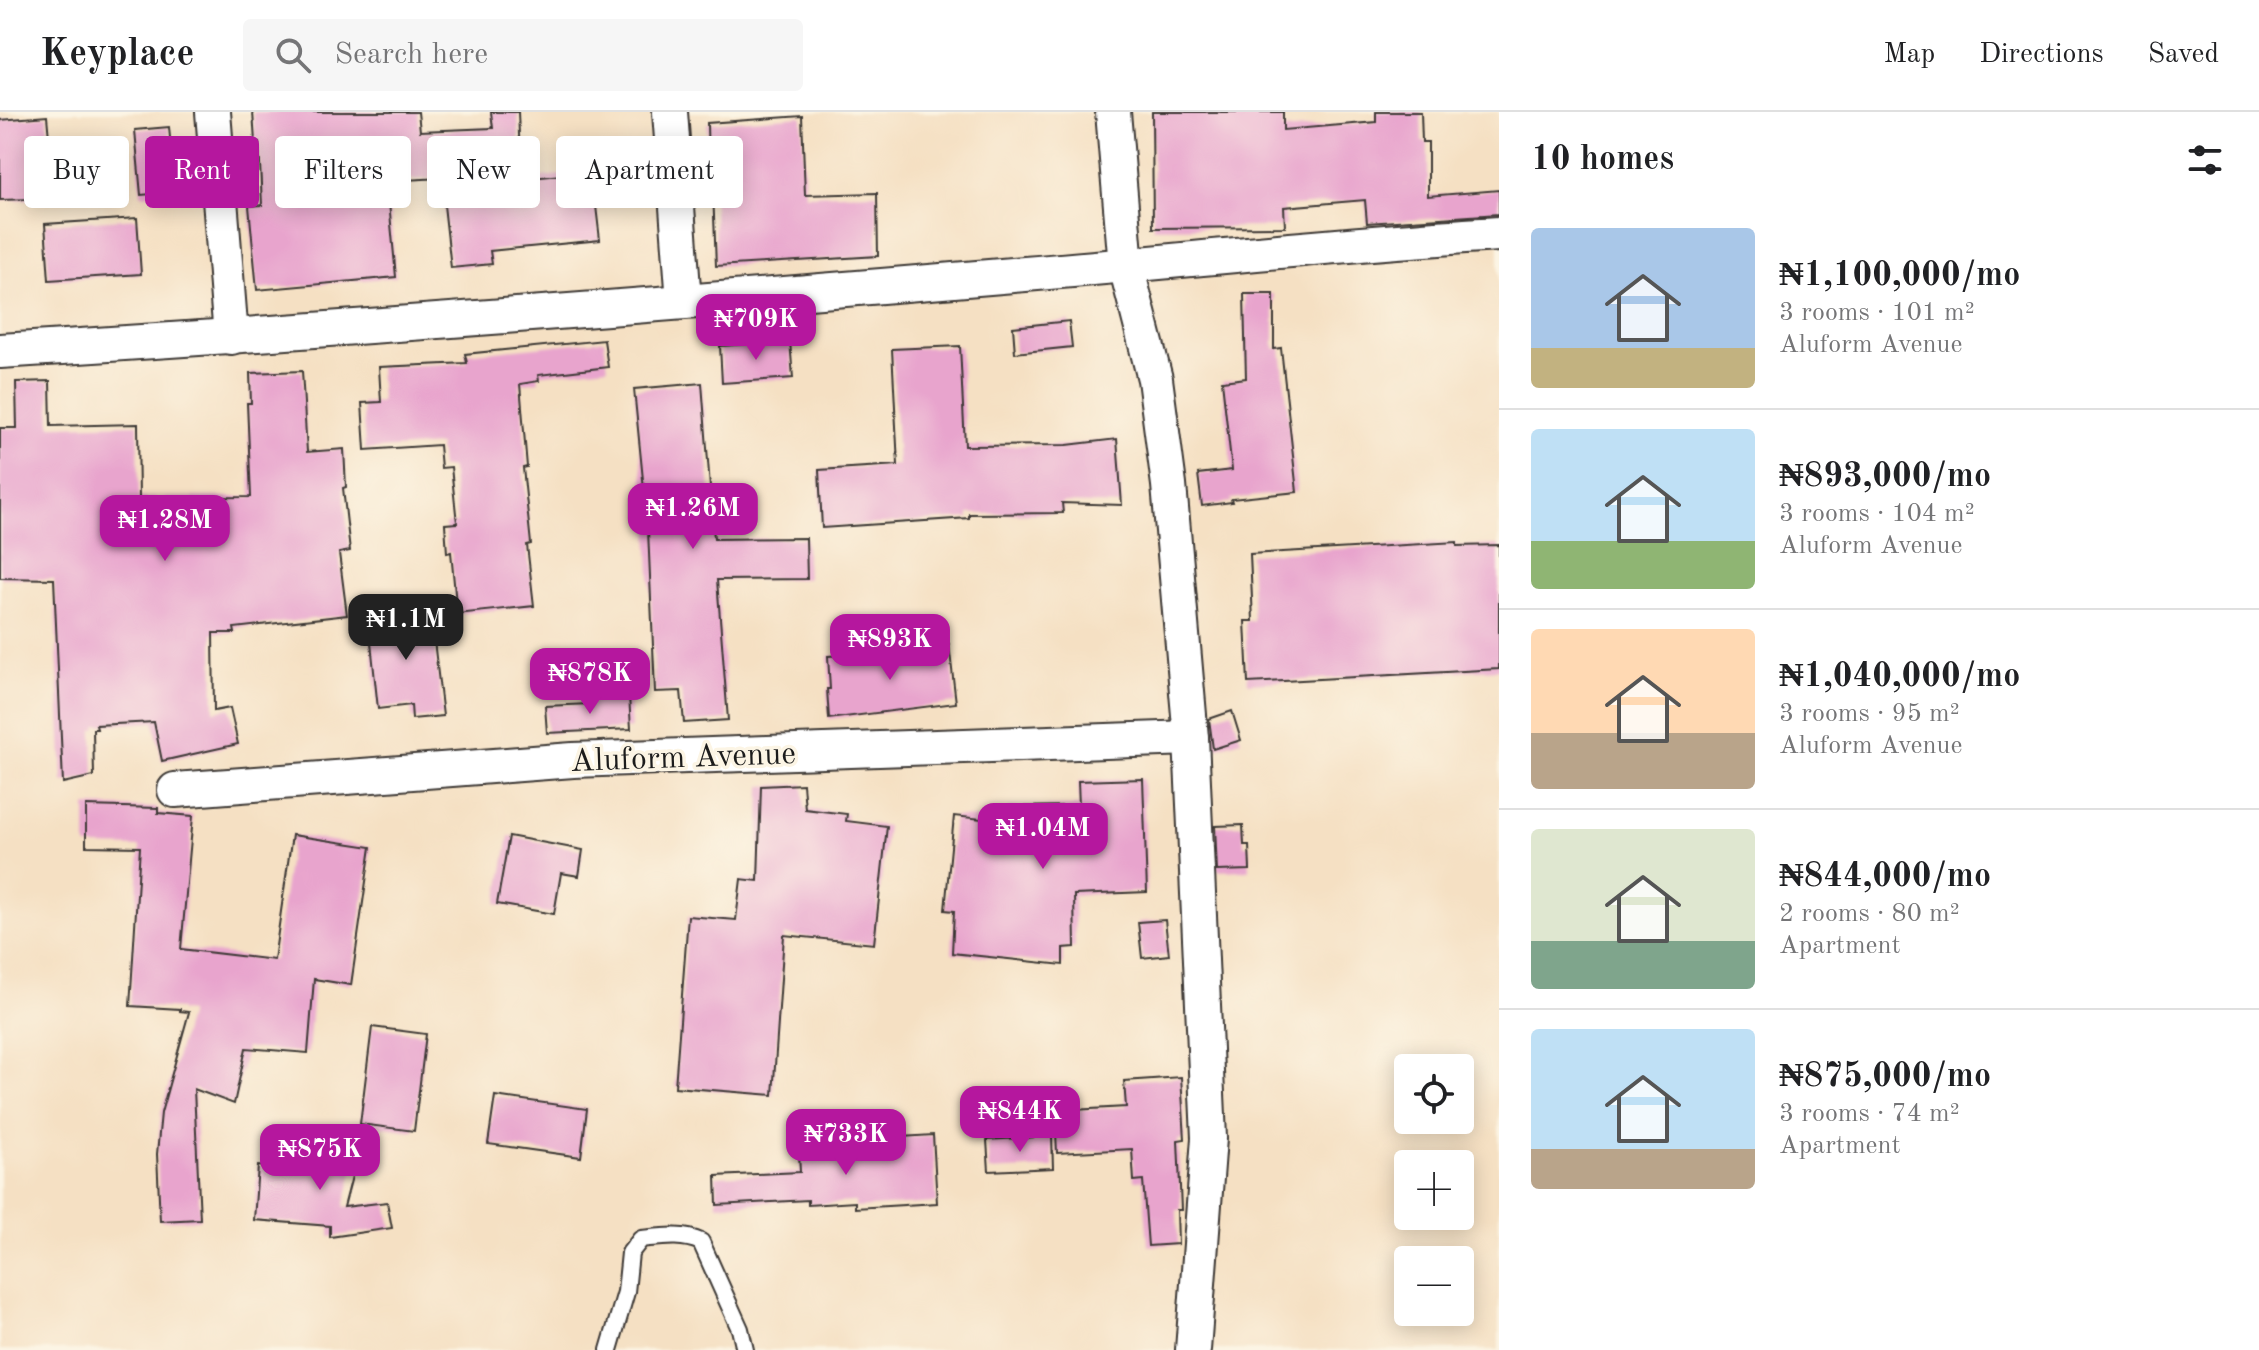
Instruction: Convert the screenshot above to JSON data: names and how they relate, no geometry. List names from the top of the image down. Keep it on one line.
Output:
{"streets":{"street":["Aluform Avenue"]},"page":{"header":"Keyplace","search":"Search here","nav":["Map","Directions","Saved"],"heading":"10 homes","chip":["Buy","Rent","Filters","New","Apartment"],"list":[{"name":"₦1,100,000/mo","note":"3 rooms · 101 m² · Aluform Avenue"},{"name":"₦893,000/mo","note":"3 rooms · 104 m² · Aluform Avenue"},{"name":"₦1,040,000/mo","note":"3 rooms · 95 m² · Aluform Avenue"},{"name":"₦844,000/mo","note":"2 rooms · 80 m² · Apartment"},{"name":"₦875,000/mo","note":"3 rooms · 74 m² · Apartment"}],"price":["₦709K","₦1.26M","₦1.28M","₦1.1M","₦893K","₦878K","₦1.04M","₦844K","₦733K","₦875K"],"map_buttons":["+","−"]}}
